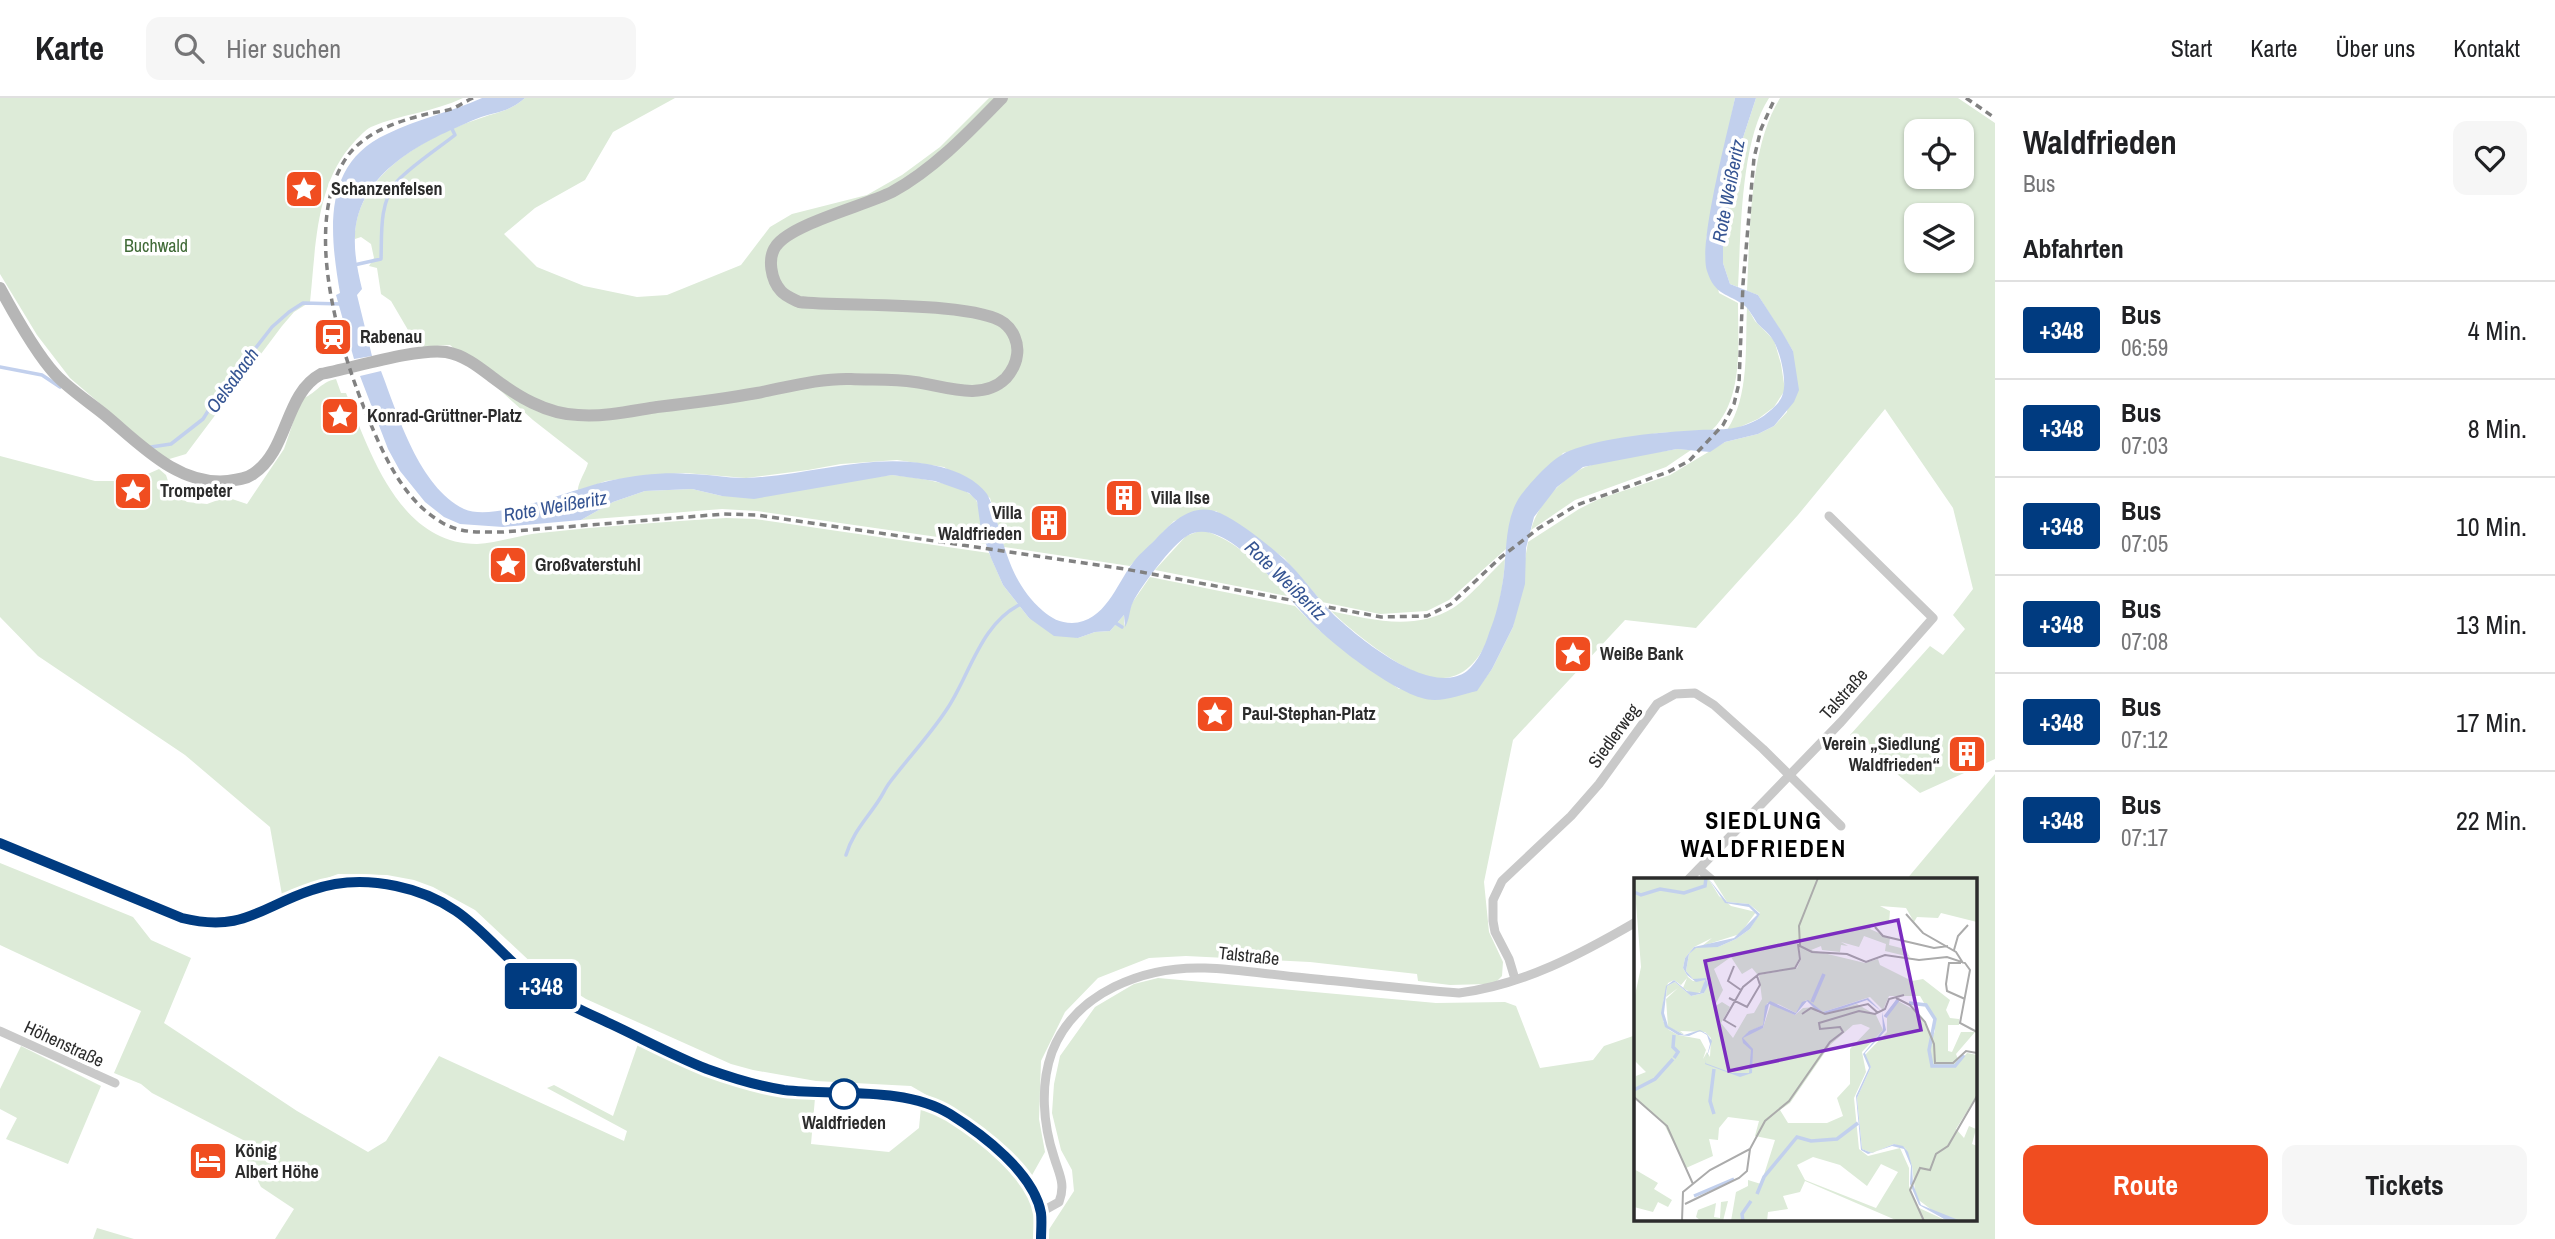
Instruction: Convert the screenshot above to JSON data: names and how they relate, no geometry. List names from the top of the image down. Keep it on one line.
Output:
{"streets":{"street":["Talstraße","Siedlerweg","Höhenstraße"]},"crossings":[["Talstraße","Siedlerweg"]],"districts":["SIEDLUNG WALDFRIEDEN"],"water":["Rote Weißeritz","Oelsabach"],"parks":["Buchwald"],"places":{"place":["Schanzenfelsen","Konrad-Grüttner-Platz","Trompeter","Großvaterstuhl","Weiße Bank","Paul-Stephan-Platz"],"station":["Rabenau"],"building":["Villa Ilse","Villa Waldfrieden","Verein „Siedlung Waldfrieden“"],"other":["Waldfrieden"],"hotel":["König Albert Höhe"]},"lines":["bus line +348"],"page":{"header":"Karte","search":"Hier suchen","nav":["Start","Karte","Über uns","Kontakt"],"on_map":"+348","heading":[["Waldfrieden","Bus"],"Abfahrten"],"list":[{"mark":"+348","name":"Bus","note":"06:59","value":"4 Min."},{"mark":"+348","name":"Bus","note":"07:03","value":"8 Min."},{"mark":"+348","name":"Bus","note":"07:05","value":"10 Min."},{"mark":"+348","name":"Bus","note":"07:08","value":"13 Min."},{"mark":"+348","name":"Bus","note":"07:12","value":"17 Min."},{"mark":"+348","name":"Bus","note":"07:17","value":"22 Min."}],"buttons":["Route","Tickets"]}}
